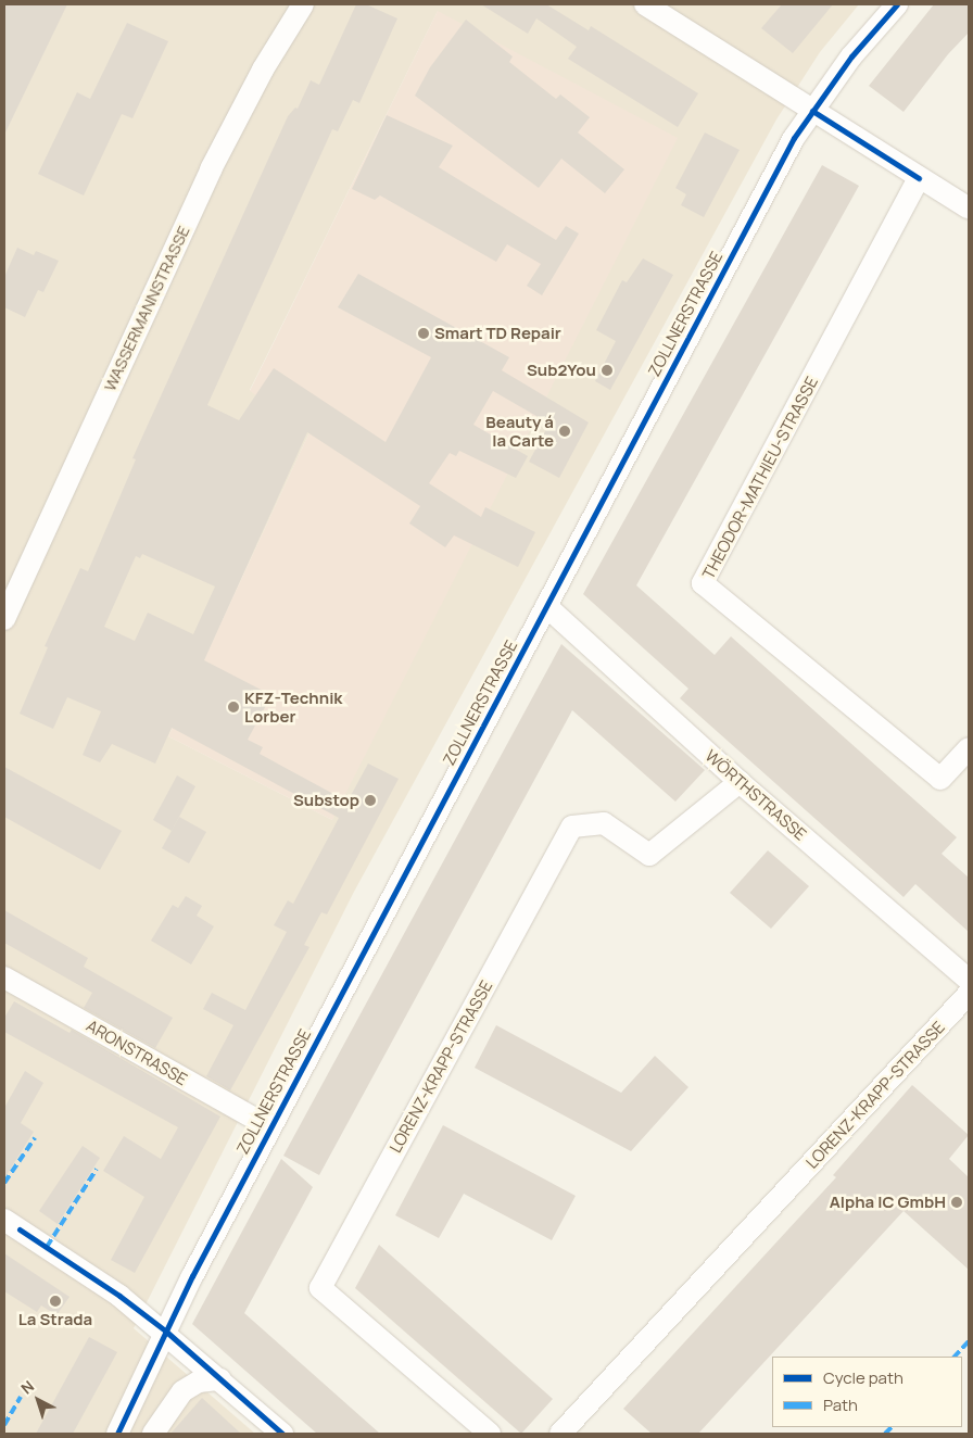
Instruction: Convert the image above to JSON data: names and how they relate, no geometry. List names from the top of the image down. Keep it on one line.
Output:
{"streets":{"street":["WASSERMANNSTRASSE","ZOLLNERSTRASSE","THEODOR-MATHIEU-STRASSE","WÖRTHSTRASSE","ARONSTRASSE","LORENZ-KRAPP-STRASSE"]},"crossings":[["ZOLLNERSTRASSE","WÖRTHSTRASSE"],["ZOLLNERSTRASSE","ARONSTRASSE"],["WÖRTHSTRASSE","LORENZ-KRAPP-STRASSE"]],"places":["Smart TD Repair","Sub2You","Beauty á la Carte","KFZ-Technik Lorber","Substop","Alpha IC GmbH","La Strada"],"legend":["Cycle path","Path"],"north":"top left"}
